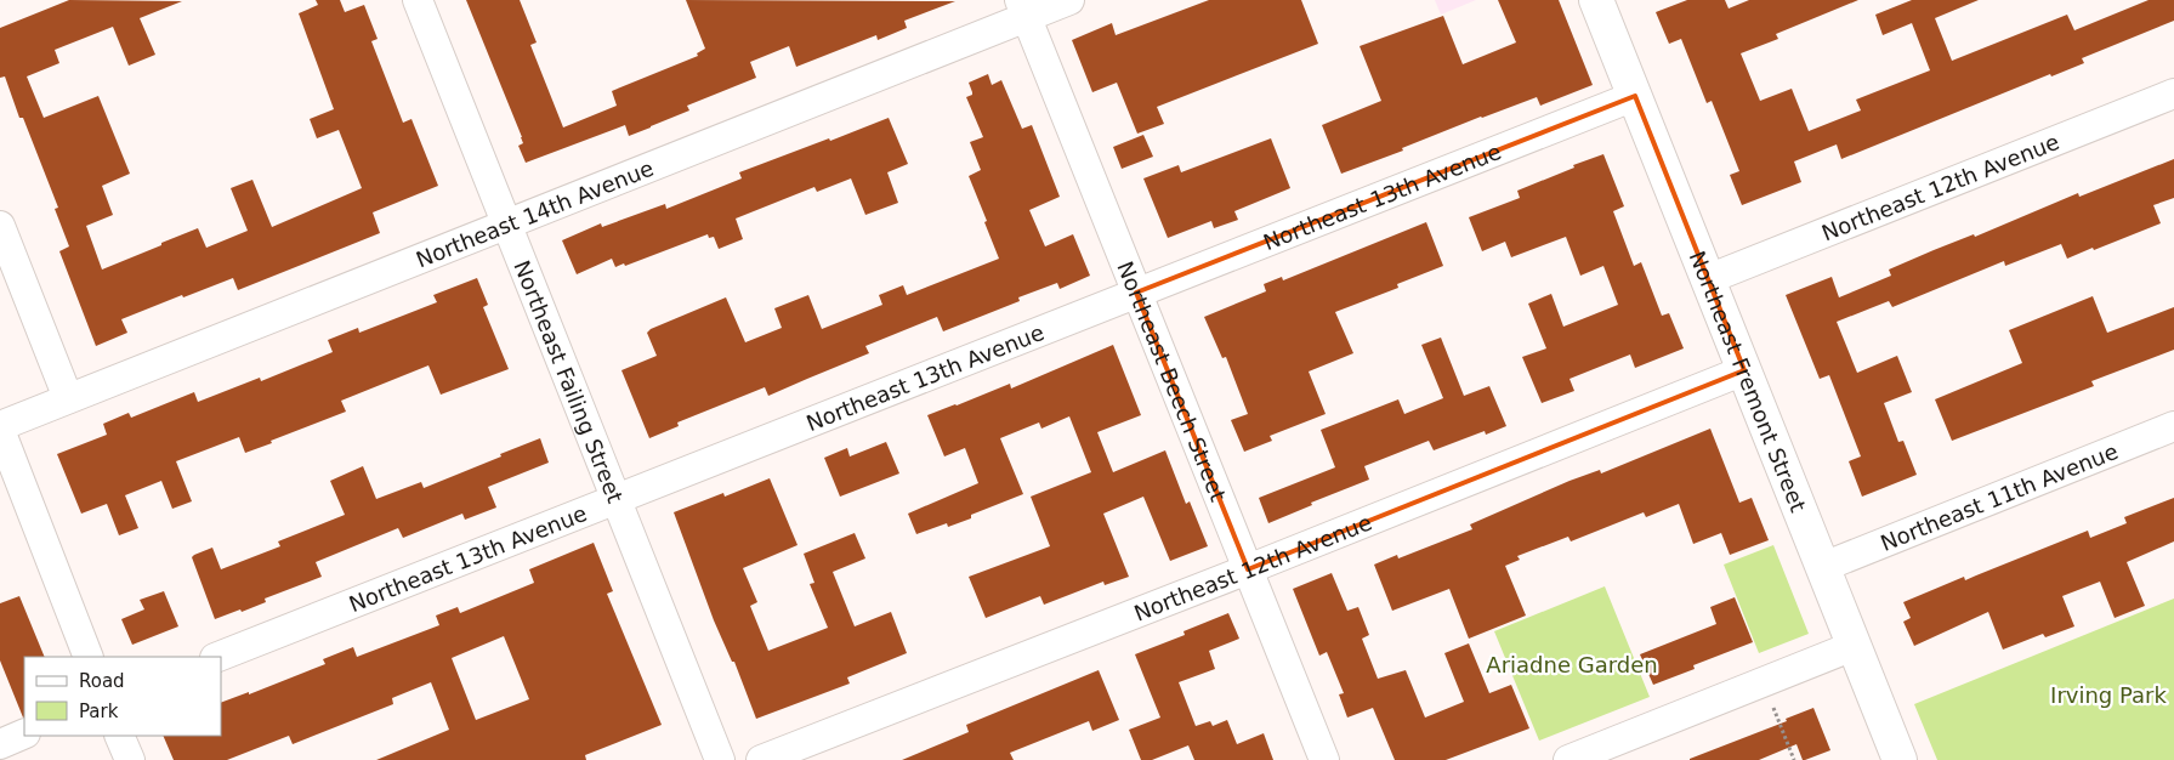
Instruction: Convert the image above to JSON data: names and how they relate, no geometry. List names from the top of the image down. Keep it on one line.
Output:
{"streets":{"main road":["Northeast Fremont Street"],"street":["Northeast 12th Avenue","Northeast 13th Avenue","Northeast 14th Avenue","Northeast Failing Street","Northeast Beech Street","Northeast 11th Avenue"]},"crossings":[["Northeast 12th Avenue","Northeast Beech Street"],["Northeast 12th Avenue","Northeast Fremont Street"],["Northeast 13th Avenue","Northeast Failing Street"],["Northeast 13th Avenue","Northeast Beech Street"],["Northeast 13th Avenue","Northeast Fremont Street"],["Northeast 14th Avenue","Northeast Failing Street"],["Northeast 14th Avenue","Northeast Beech Street"],["Northeast Fremont Street","Northeast 11th Avenue"]],"parks":["Ariadne Garden","Irving Park"],"legend":["Road","Park"]}
